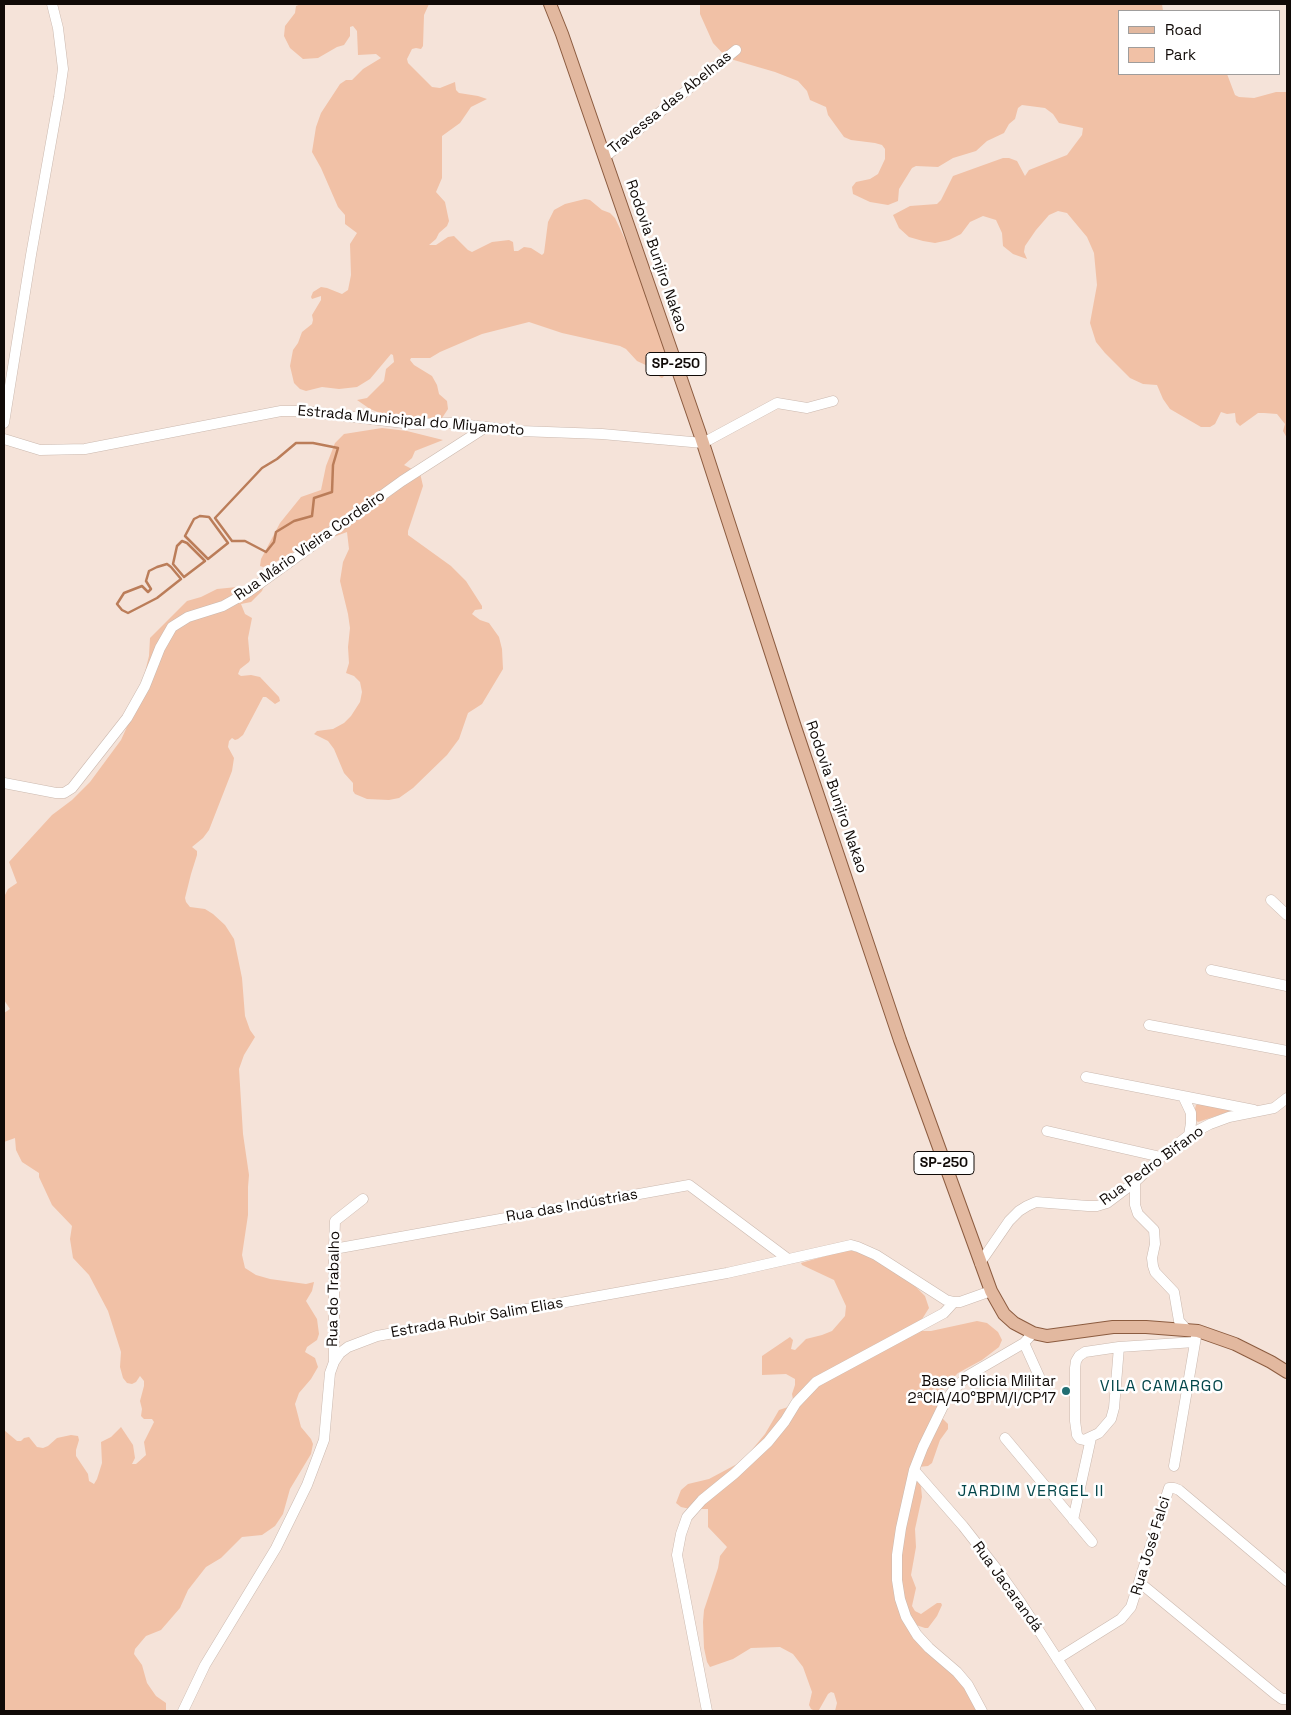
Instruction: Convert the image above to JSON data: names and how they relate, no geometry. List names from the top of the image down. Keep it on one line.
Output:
{"streets":{"main road":["Rodovia Bunjiro Nakao","SP-250"],"street":["Travessa das Abelhas","Estrada Municipal do Miyamoto","Rua Mário Vieira Cordeiro","Rua Pedro Bifano","Rua das Indústrias","Rua do Trabalho","Estrada Rubir Salim Elias","Rua José Falci","Rua Jacarandá"]},"crossings":[["Travessa das Abelhas","Rodovia Bunjiro Nakao"],["Rodovia Bunjiro Nakao","Estrada Municipal do Miyamoto"],["Rodovia Bunjiro Nakao","Rua Pedro Bifano"],["Estrada Municipal do Miyamoto","Rua Mário Vieira Cordeiro"],["Rua das Indústrias","Rua do Trabalho"],["Rua das Indústrias","Estrada Rubir Salim Elias"],["Rua do Trabalho","Estrada Rubir Salim Elias"],["Rua José Falci","Rua Jacarandá"]],"districts":["VILA CAMARGO","JARDIM VERGEL II"],"places":["Base Policia Militar 2ªCIA/40°BPM/I/CP17"],"legend":["Road","Park"]}
